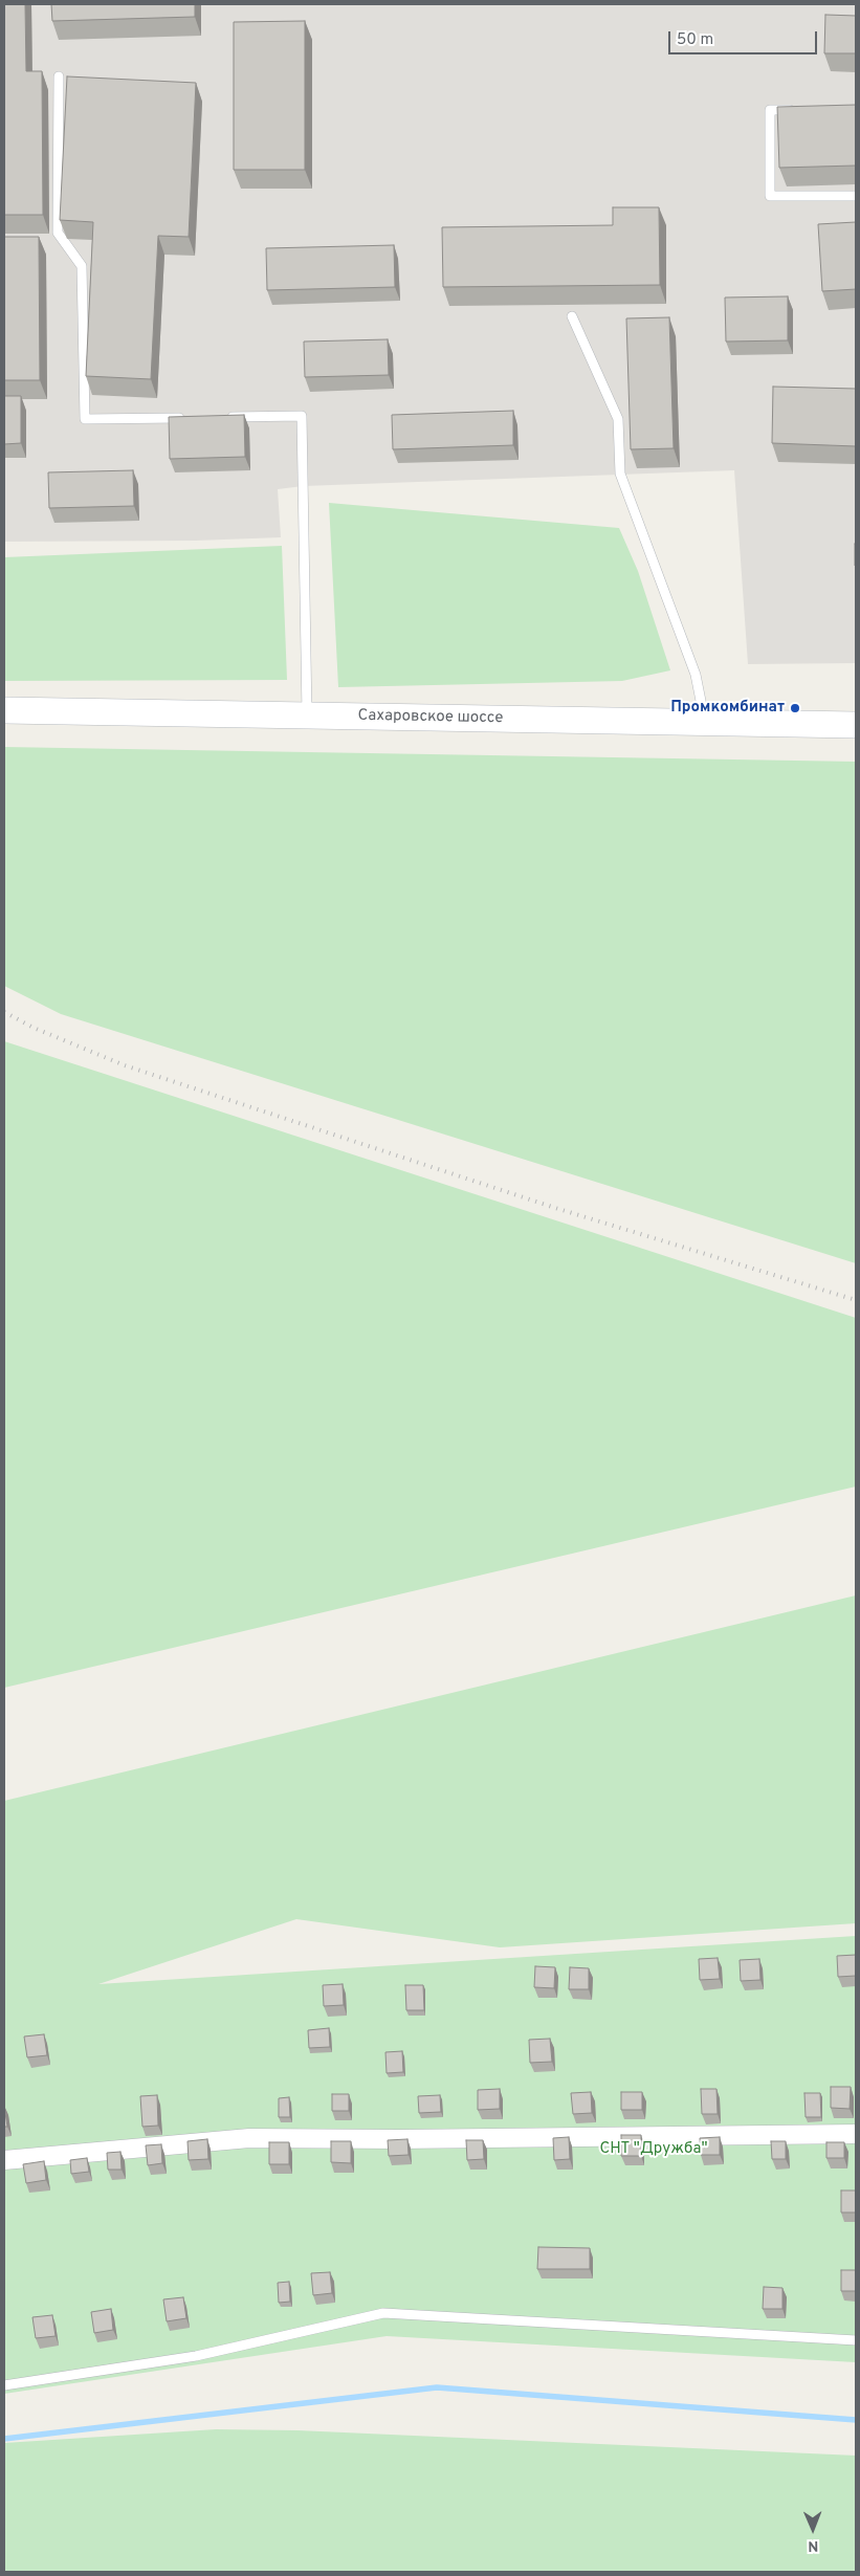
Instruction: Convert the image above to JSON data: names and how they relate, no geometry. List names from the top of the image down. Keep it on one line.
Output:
{"streets":{"main road":["Сахаровское шоссе"]},"parks":["СНТ \"Дружба\""],"places":["Промкомбинат"],"scale_bar":"50 m","north":"bottom"}
